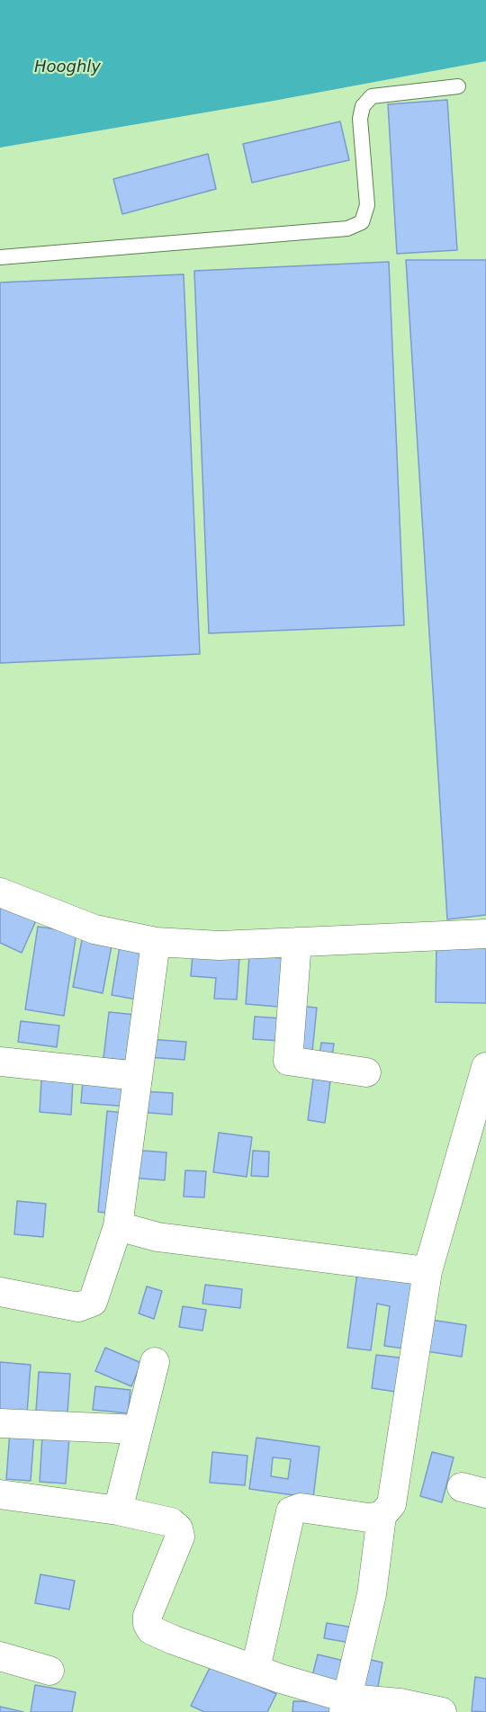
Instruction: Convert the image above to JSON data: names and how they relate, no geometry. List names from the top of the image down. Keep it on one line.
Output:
{"water":["Hooghly"]}
